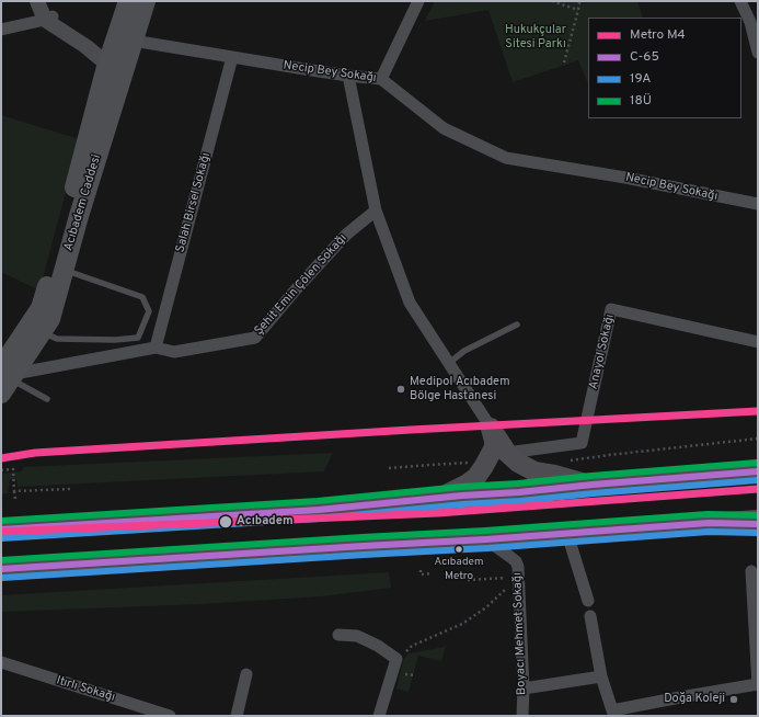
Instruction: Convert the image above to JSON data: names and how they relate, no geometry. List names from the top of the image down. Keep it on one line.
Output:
{"streets":{"main road":["Acıbadem Caddesi"],"street":["Necip Bey Sokağı","Salah Birsel Sokağı","Şehit Emin Çölen Sokağı","Anayol Sokağı","Boyacı Mehmet Sokağı","Itırlı Sokağı"]},"crossings":[["Necip Bey Sokağı","Acıbadem Caddesi"],["Necip Bey Sokağı","Salah Birsel Sokağı"],["Acıbadem Caddesi","Şehit Emin Çölen Sokağı"],["Salah Birsel Sokağı","Şehit Emin Çölen Sokağı"]],"parks":["Hukukçular Sitesi Parkı"],"places":["Medipol Acıbadem Bölge Hastanesi","Acıbadem","Acıbadem Metro","Doğa Koleji"],"lines":["metro line M4","transit line 18Ü","transit line C-65","transit line 19A"],"legend":["Metro M4","C-65","19A","18Ü"]}
